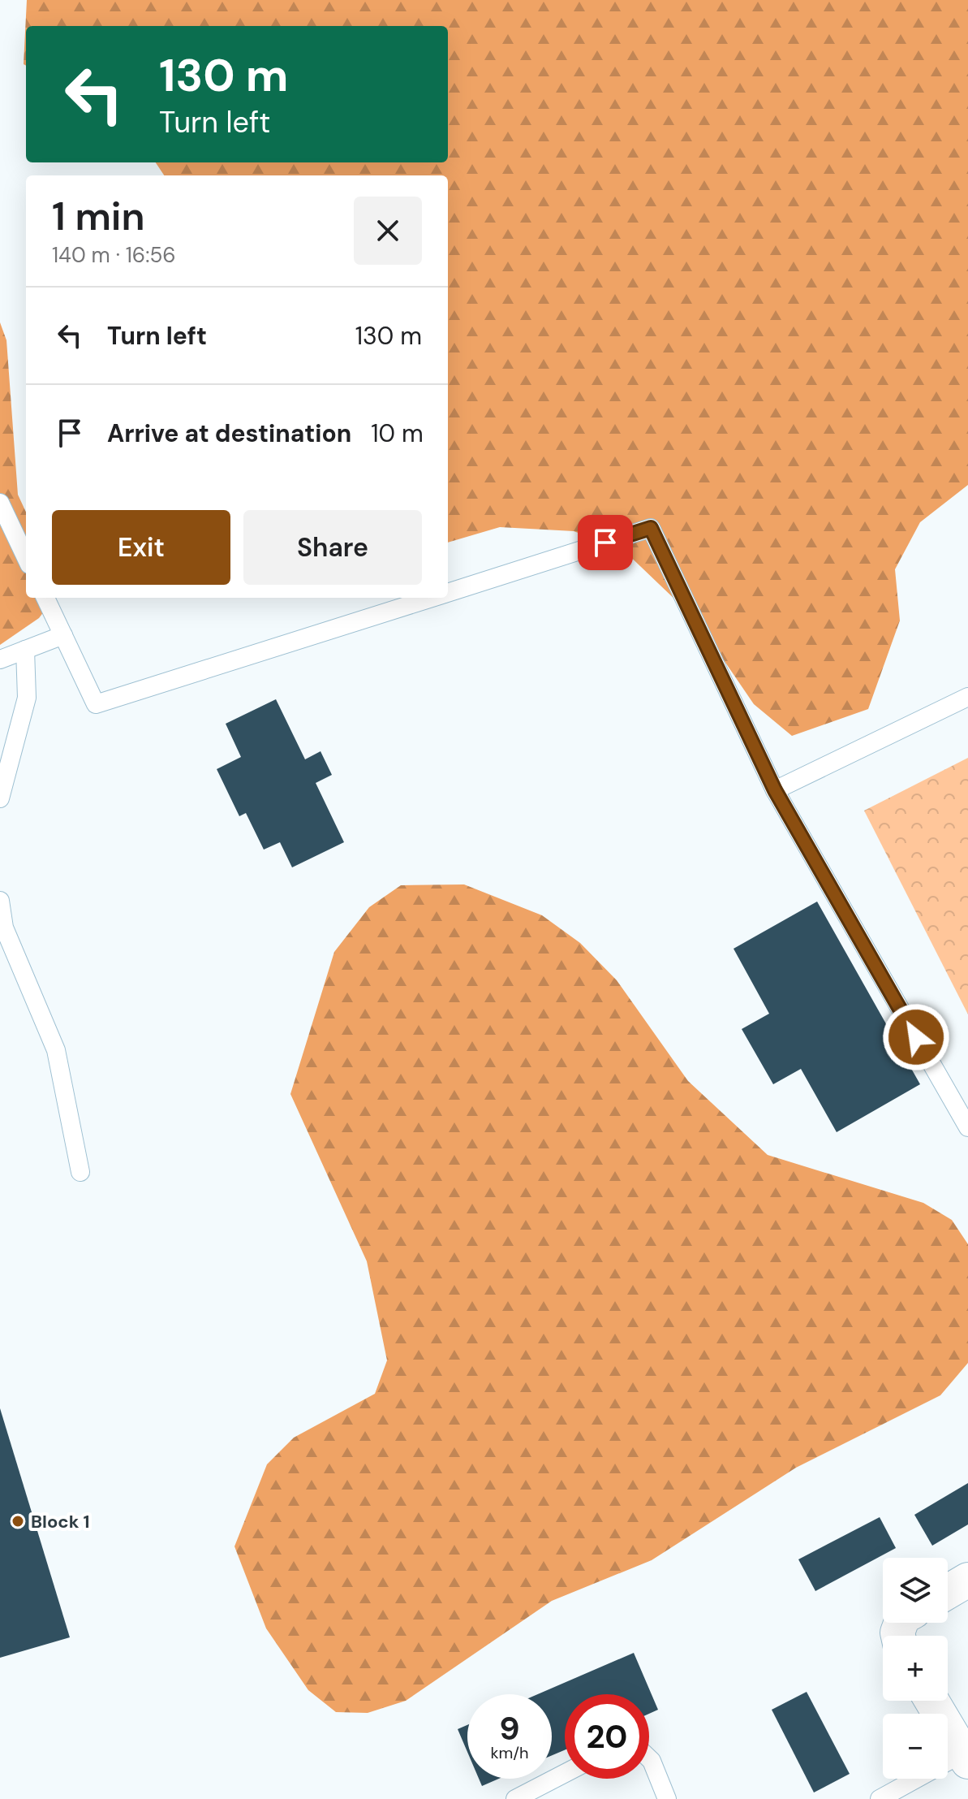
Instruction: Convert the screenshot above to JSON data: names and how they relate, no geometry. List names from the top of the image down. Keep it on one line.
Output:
{"places":["Block 1"],"page":{"turn":["130 m","Turn left"],"heading":["1 min","140 m · 16:56"],"list":[{"name":"Turn left","value":"130 m"},{"name":"Arrive at destination","value":"10 m"}],"buttons":["Exit","Share"],"map_buttons":["+","−"],"speed":"9 km/h","limit":"20"}}
